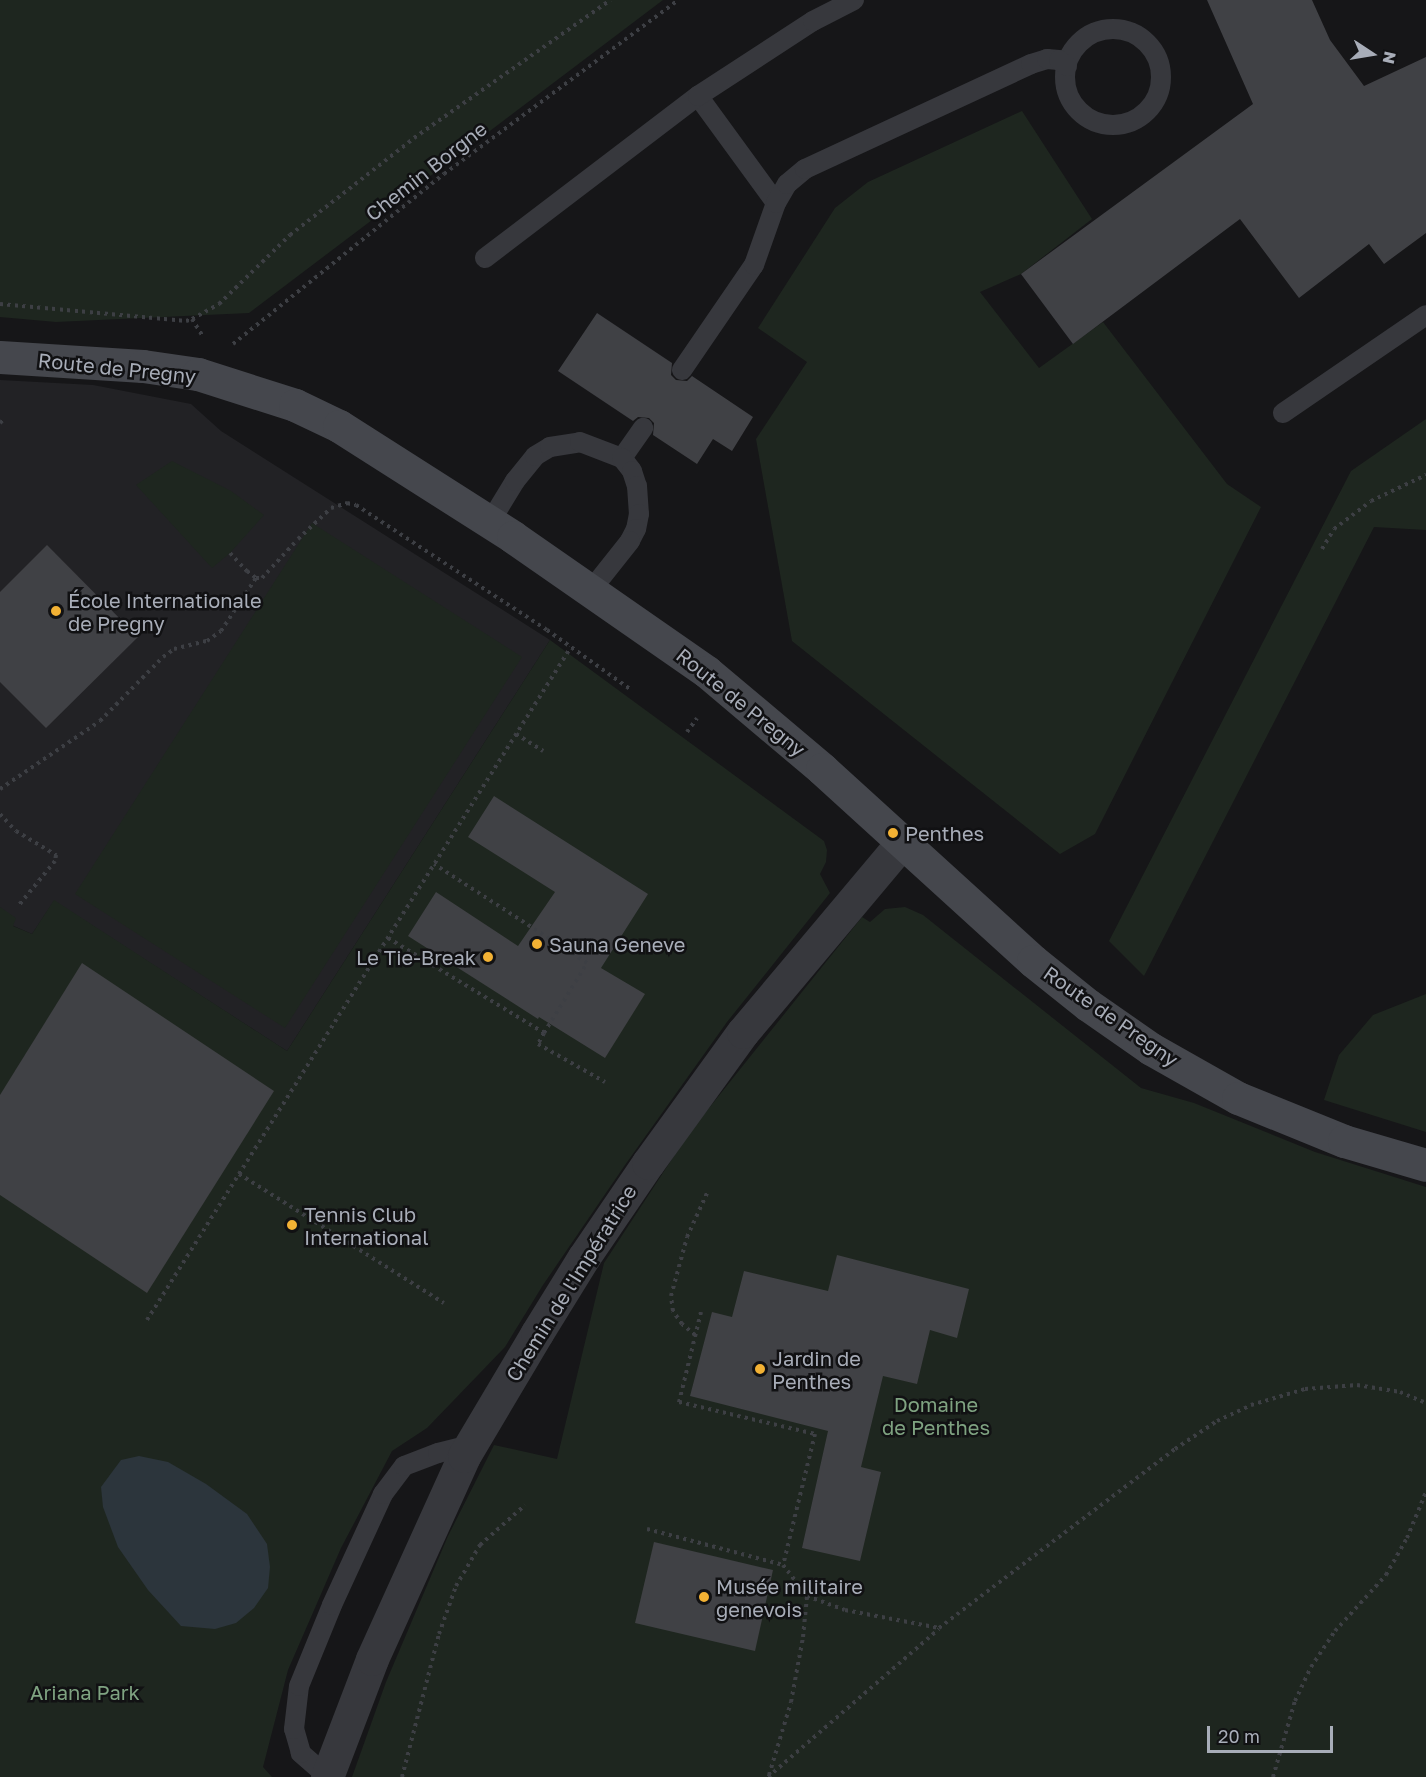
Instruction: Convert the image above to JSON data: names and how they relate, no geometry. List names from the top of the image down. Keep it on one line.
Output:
{"streets":{"street":["Route de Pregny","Chemin de l'Impératrice"],"path":["Chemin Borgne"]},"crossings":[["Chemin Borgne","Route de Pregny"],["Route de Pregny","Chemin de l'Impératrice"]],"parks":["Domaine de Penthes","Ariana Park"],"places":["École Internationale de Pregny","Penthes","Sauna Geneve","Le Tie-Break","Tennis Club International","Jardin de Penthes","Musée militaire genevois"],"scale_bar":"20 m","north":"right"}
